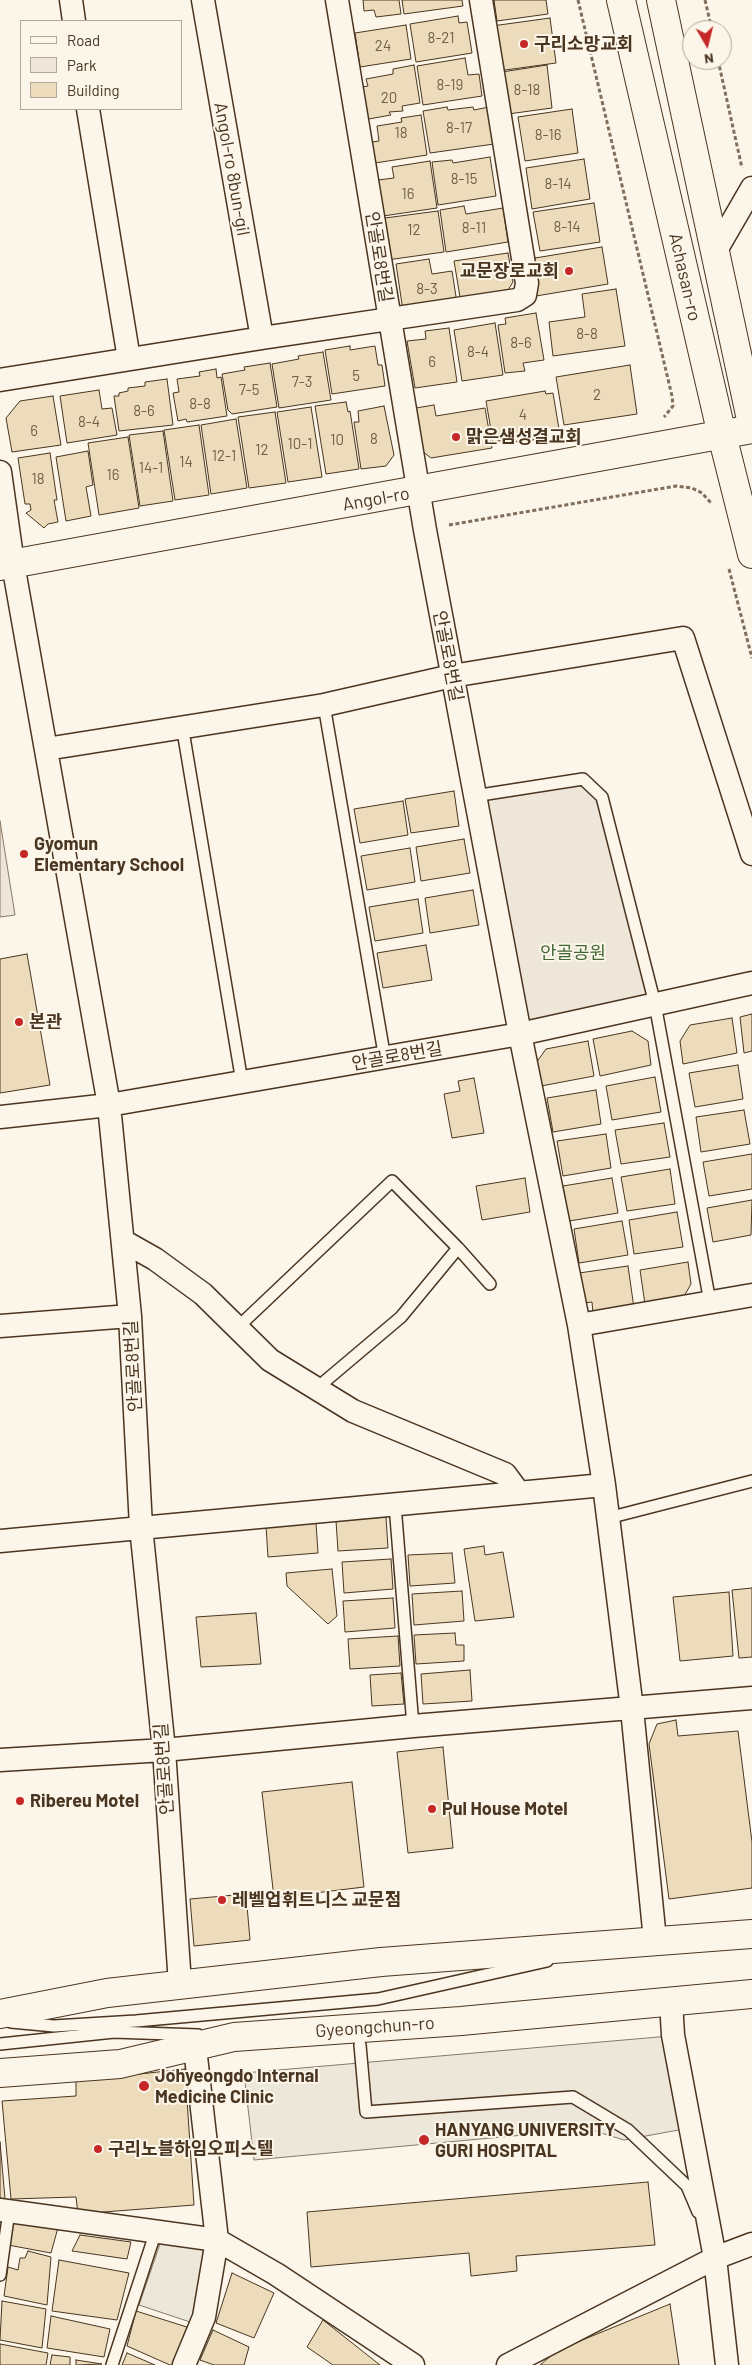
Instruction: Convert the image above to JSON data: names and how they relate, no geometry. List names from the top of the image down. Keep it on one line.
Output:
{"streets":{"main road":["Achasan-ro","Angol-ro","Gyeongchun-ro"],"street":["Angol-ro 8bun-gil","안골로8번길"]},"crossings":[["안골로8번길","Angol-ro"],["Achasan-ro","Angol-ro"]],"parks":["안골공원"],"places":["구리소망교회","교문장로교회","맑은샘성결교회","Gyomun Elementary School","본관","Ribereu Motel","Pul House Motel","레벨업휘트니스 교문점","Johyeongdo Internal Medicine Clinic","HANYANG UNIVERSITY GURI HOSPITAL","구리노블하임오피스텔"],"house_numbers":["8-21","24","8-19","8-18","20","8-17","18","8-16","8-15","8-14","16","8-14","8-11","12","8-3","8-8","8-6","8-4","6","5","7-3","7-5","2","8-8","8-6","4","8-4","6","8","10","10-1","12","12-1","14","14-1","16","18"],"legend":["Road","Park","Building"],"north":"bottom"}
